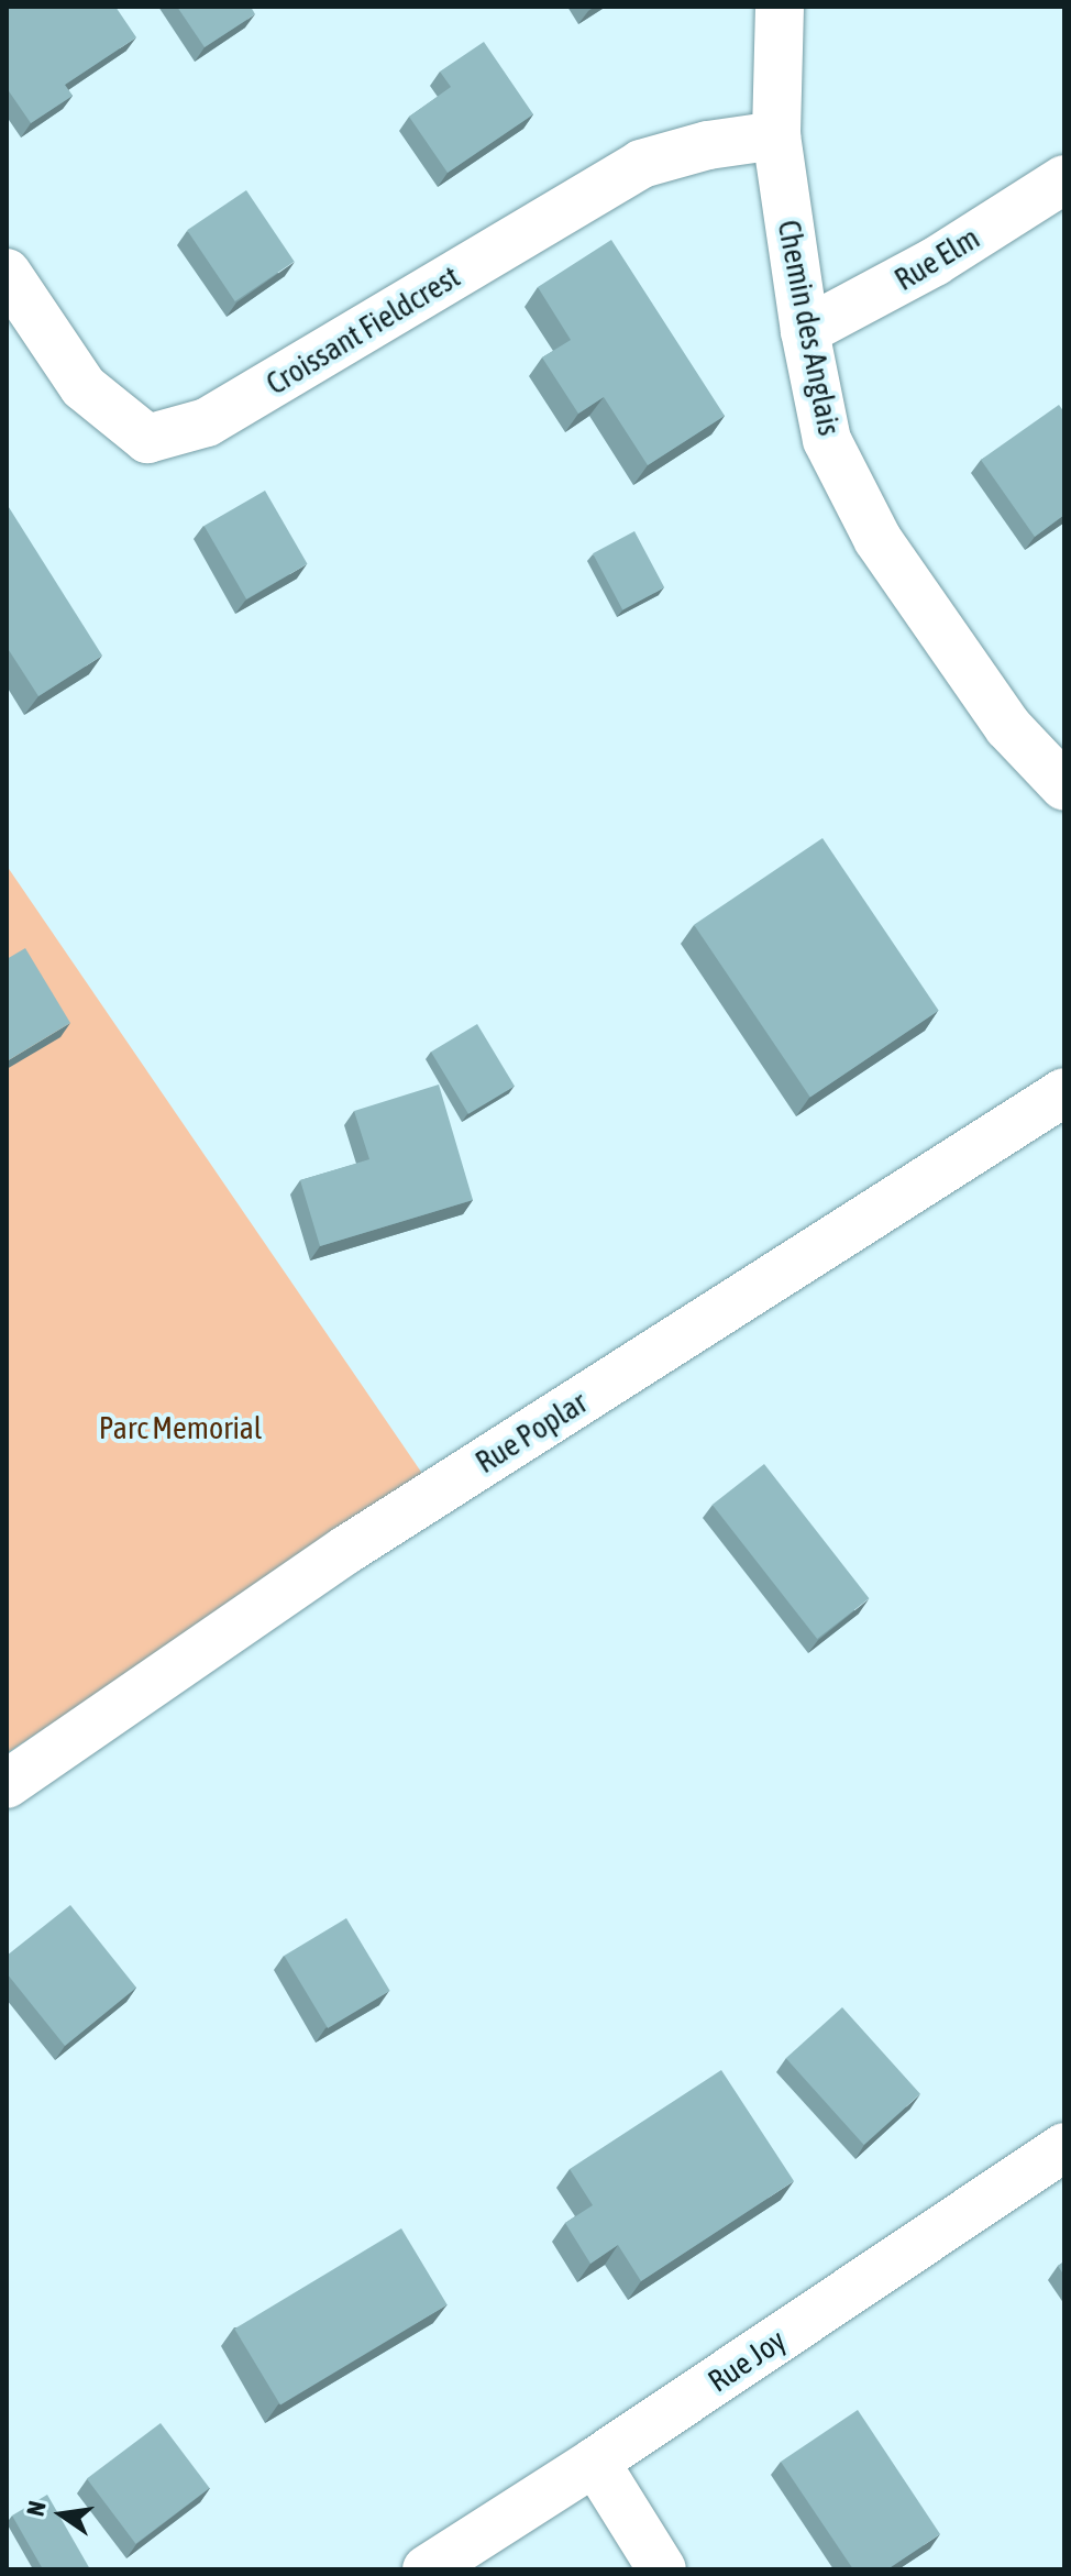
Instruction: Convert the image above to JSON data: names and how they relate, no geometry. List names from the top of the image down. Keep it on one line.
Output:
{"streets":{"street":["Rue Elm","Chemin des Anglais","Croissant Fieldcrest","Rue Poplar","Rue Joy"]},"crossings":[["Rue Elm","Chemin des Anglais"],["Chemin des Anglais","Croissant Fieldcrest"]],"parks":["Parc Memorial"],"north":"left"}
